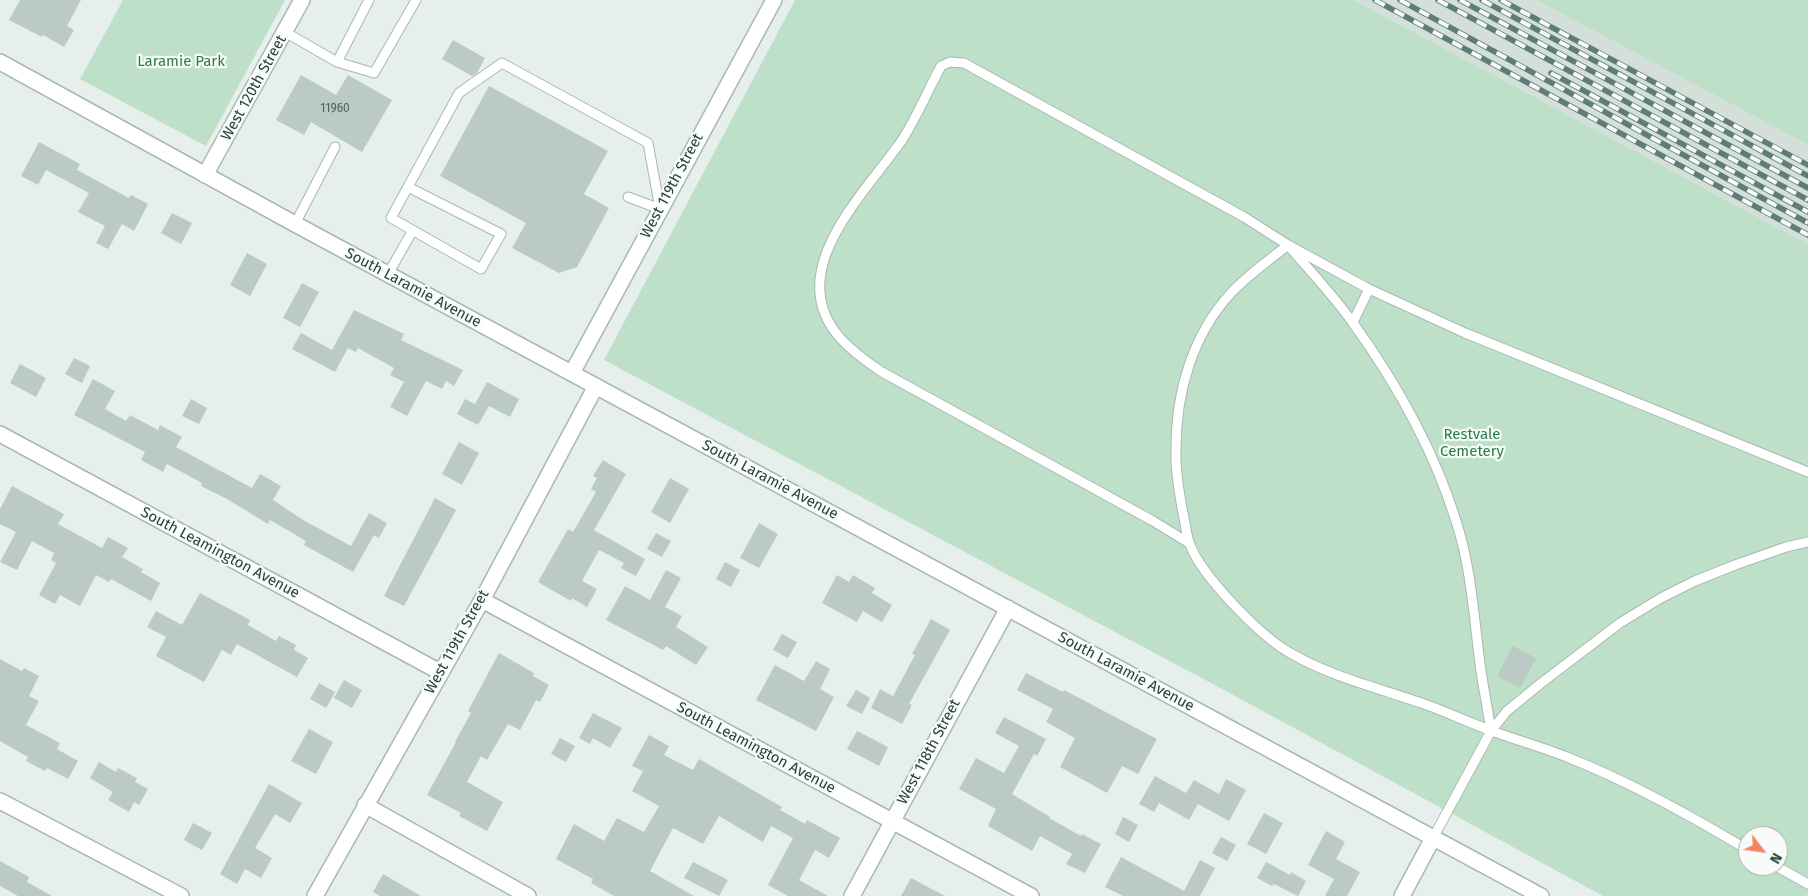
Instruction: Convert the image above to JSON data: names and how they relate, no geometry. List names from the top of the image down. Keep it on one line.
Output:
{"streets":{"street":["West 120th Street","West 119th Street","South Laramie Avenue","South Leamington Avenue","West 118th Street"]},"crossings":[["West 120th Street","South Laramie Avenue"],["West 119th Street","South Laramie Avenue"],["West 119th Street","South Leamington Avenue"],["South Laramie Avenue","West 118th Street"],["South Leamington Avenue","West 118th Street"]],"parks":["Laramie Park","Restvale Cemetery"],"house_numbers":["11960"],"north":"bottom right"}
